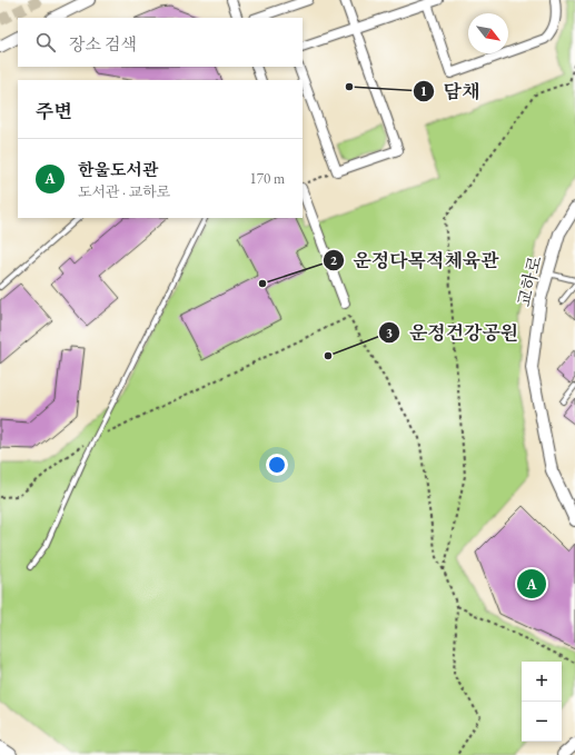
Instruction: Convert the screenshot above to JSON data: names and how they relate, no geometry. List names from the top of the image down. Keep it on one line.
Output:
{"streets":{"street":["교하로"]},"places":["담채","운정다목적체육관","운정건강공원"],"north":"bottom right","page":{"search":"장소 검색","heading":"주변","list":[{"mark":"A","name":"한울도서관","note":"도서관 · 교하로","value":"170 m"}],"pins":"A","map_buttons":["+","−"]}}
